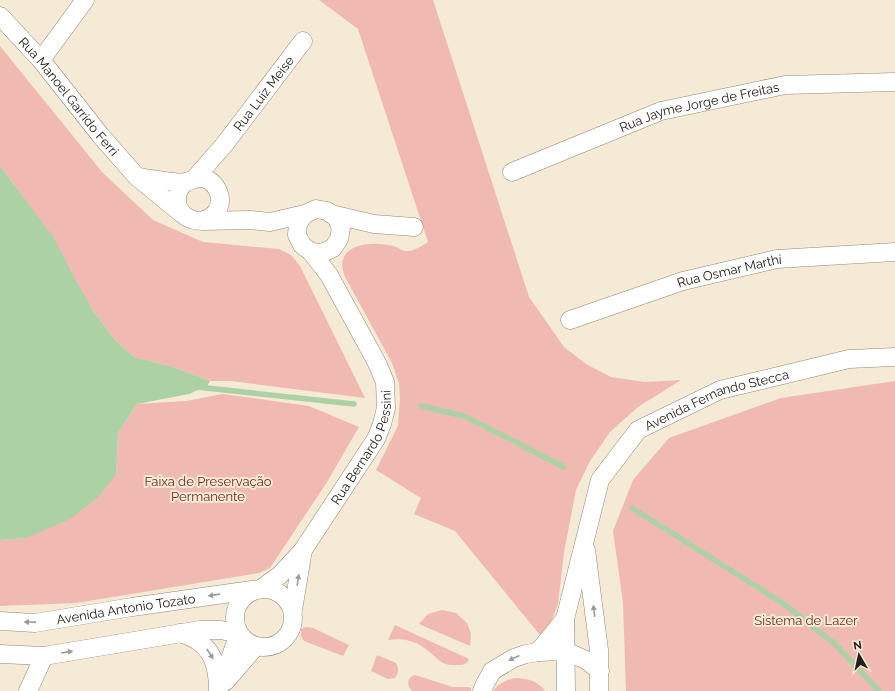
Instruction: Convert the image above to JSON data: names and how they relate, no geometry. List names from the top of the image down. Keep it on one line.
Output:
{"streets":{"street":["Rua Luiz Meise","Rua Manoel Garrido Ferri","Rua Jayme Jorge de Freitas","Rua Osmar Marthi","Avenida Fernando Stecca","Rua Bernardo Pessini","Avenida Antonio Tozato"]},"crossings":[["Rua Luiz Meise","Rua Manoel Garrido Ferri"],["Rua Manoel Garrido Ferri","Rua Bernardo Pessini"],["Rua Bernardo Pessini","Avenida Antonio Tozato"]],"parks":["Faixa de Preservação Permanente","Sistema de Lazer"],"north":"top"}
